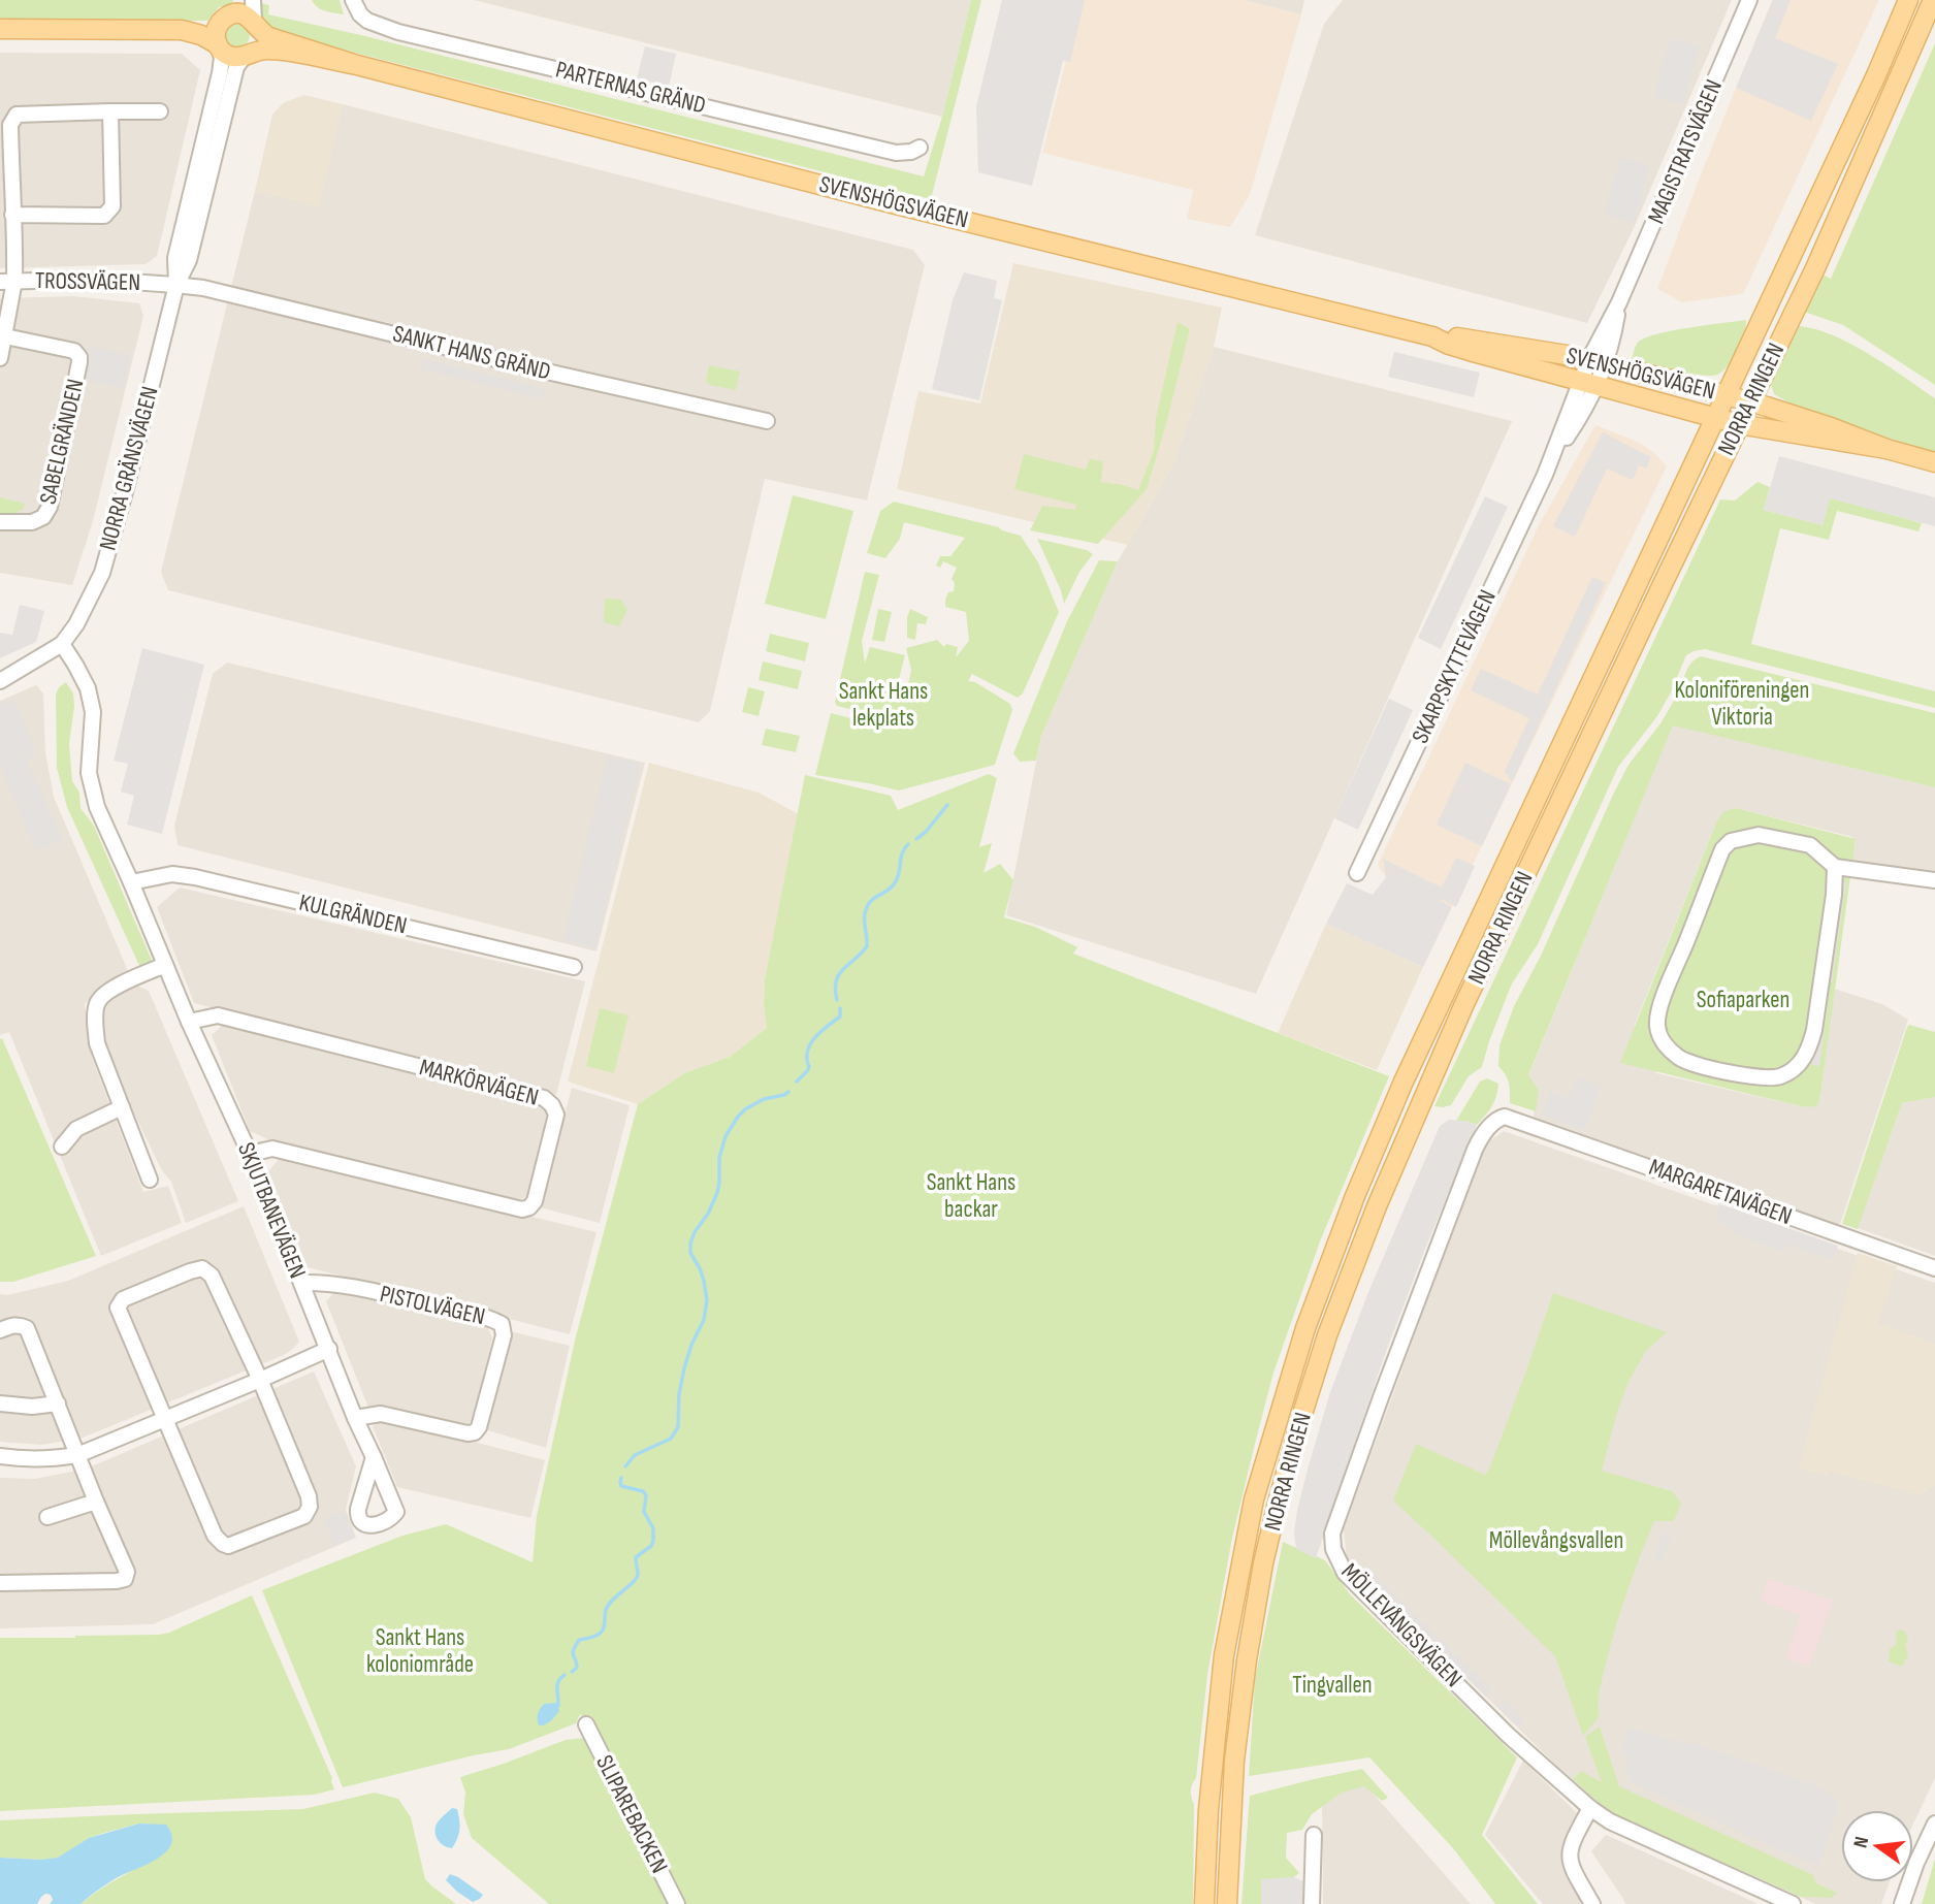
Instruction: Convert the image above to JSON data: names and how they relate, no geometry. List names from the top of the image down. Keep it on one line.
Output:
{"streets":{"main road":["SVENSHÖGSVÄGEN","NORRA RINGEN"],"street":["PARTERNAS GRÄND","MAGISTRATSVÄGEN","TROSSVÄGEN","SANKT HANS GRÄND","SABELGRÄNDEN","NORRA GRÄNSVÄGEN","SKARPSKYTTEVÄGEN","KULGRÄNDEN","MARKÖRVÄGEN","MARGARETAVÄGEN","SKJUTBANEVÄGEN","PISTOLVÄGEN","MÖLLEVÅNGSVÄGEN","SLIPAREBACKEN"]},"crossings":[["MAGISTRATSVÄGEN","SVENSHÖGSVÄGEN"],["MAGISTRATSVÄGEN","SKARPSKYTTEVÄGEN"],["SVENSHÖGSVÄGEN","NORRA RINGEN"],["SVENSHÖGSVÄGEN","NORRA GRÄNSVÄGEN"],["SVENSHÖGSVÄGEN","SKARPSKYTTEVÄGEN"],["TROSSVÄGEN","SANKT HANS GRÄND"],["TROSSVÄGEN","NORRA GRÄNSVÄGEN"],["SANKT HANS GRÄND","NORRA GRÄNSVÄGEN"],["NORRA GRÄNSVÄGEN","SKJUTBANEVÄGEN"],["KULGRÄNDEN","SKJUTBANEVÄGEN"],["MARKÖRVÄGEN","SKJUTBANEVÄGEN"],["MARGARETAVÄGEN","MÖLLEVÅNGSVÄGEN"],["SKJUTBANEVÄGEN","PISTOLVÄGEN"]],"parks":["Koloniföreningen Viktoria","Sankt Hans lekplats","Sofiaparken","Sankt Hans backar","Möllevångsvallen","Sankt Hans koloniområde","Tingvallen"],"north":"left"}
